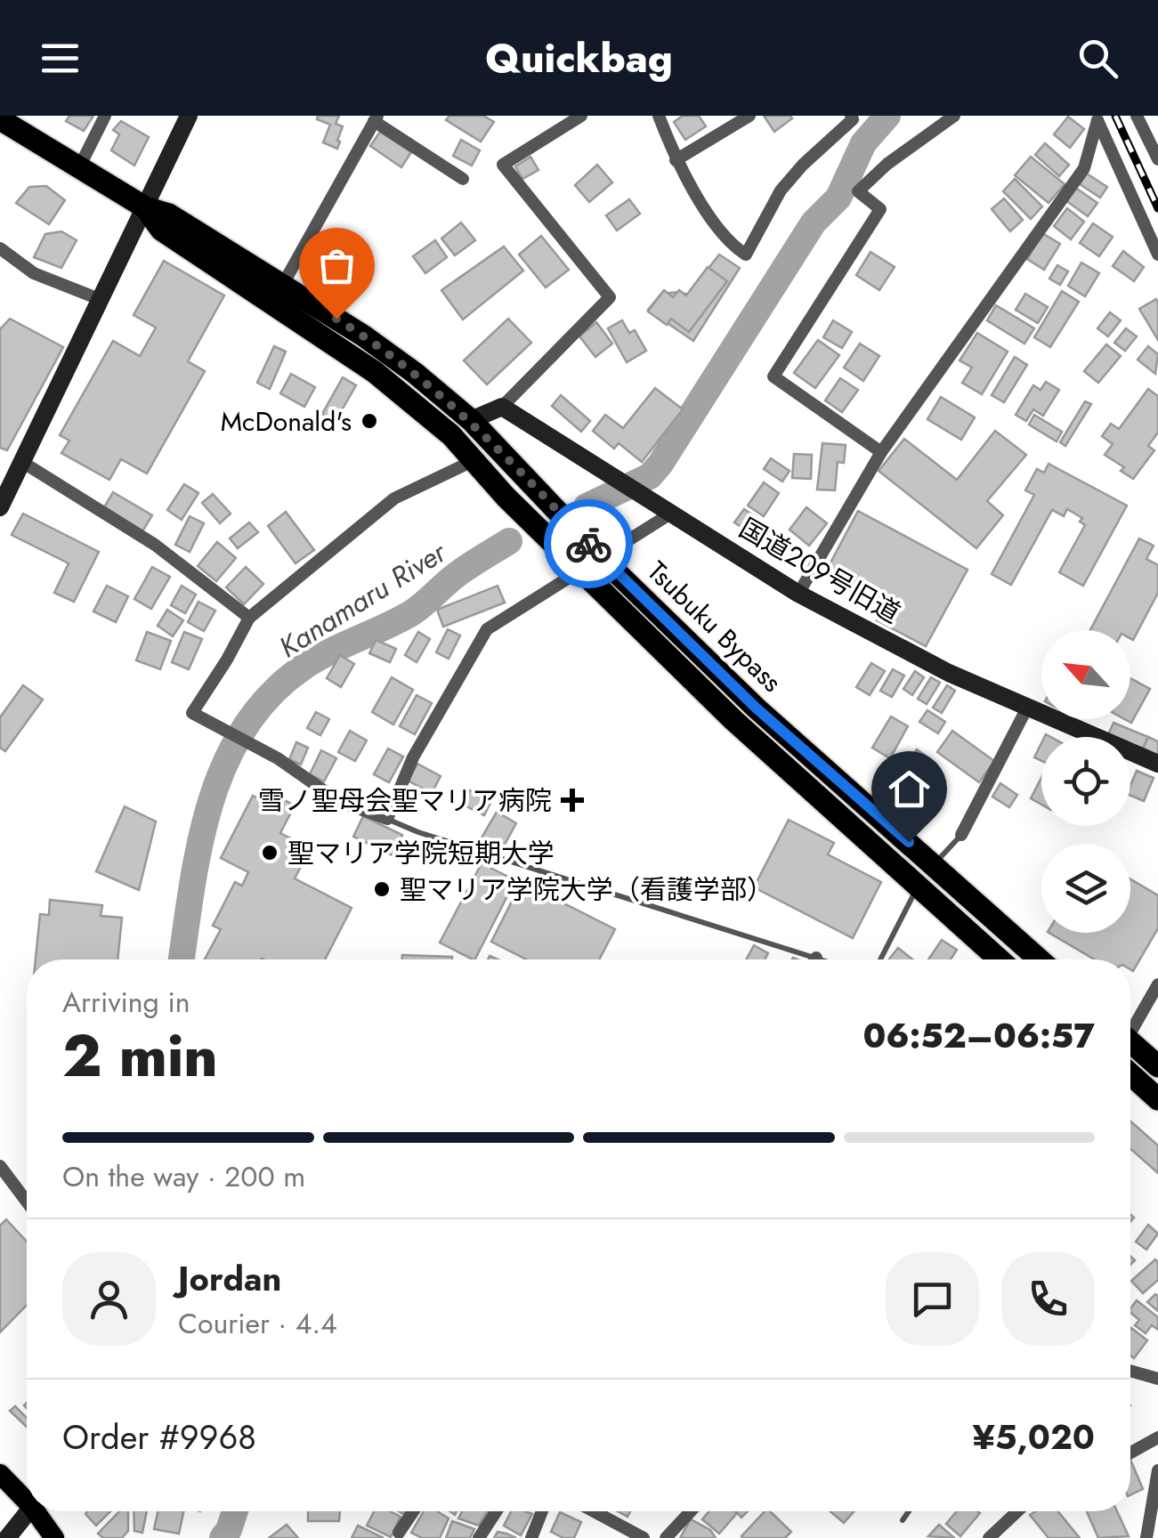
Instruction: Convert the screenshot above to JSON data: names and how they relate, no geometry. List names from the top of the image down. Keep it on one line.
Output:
{"streets":{"highway":["Tsubuku Bypass"],"street":["国道209号旧道"]},"water":["Kanamaru River"],"places":{"other":["McDonald's","聖マリア学院短期大学","聖マリア学院大学（看護学部）"],"health":["雪ノ聖母会聖マリア病院"]},"north":"top left","page":{"header":"Quickbag","heading":["2 min","Arriving in","06:52–06:57"],"panel":["Jordan","Courier · 4.4","Order #9968","¥5,020"],"bar":"On the way · 200 m"}}
